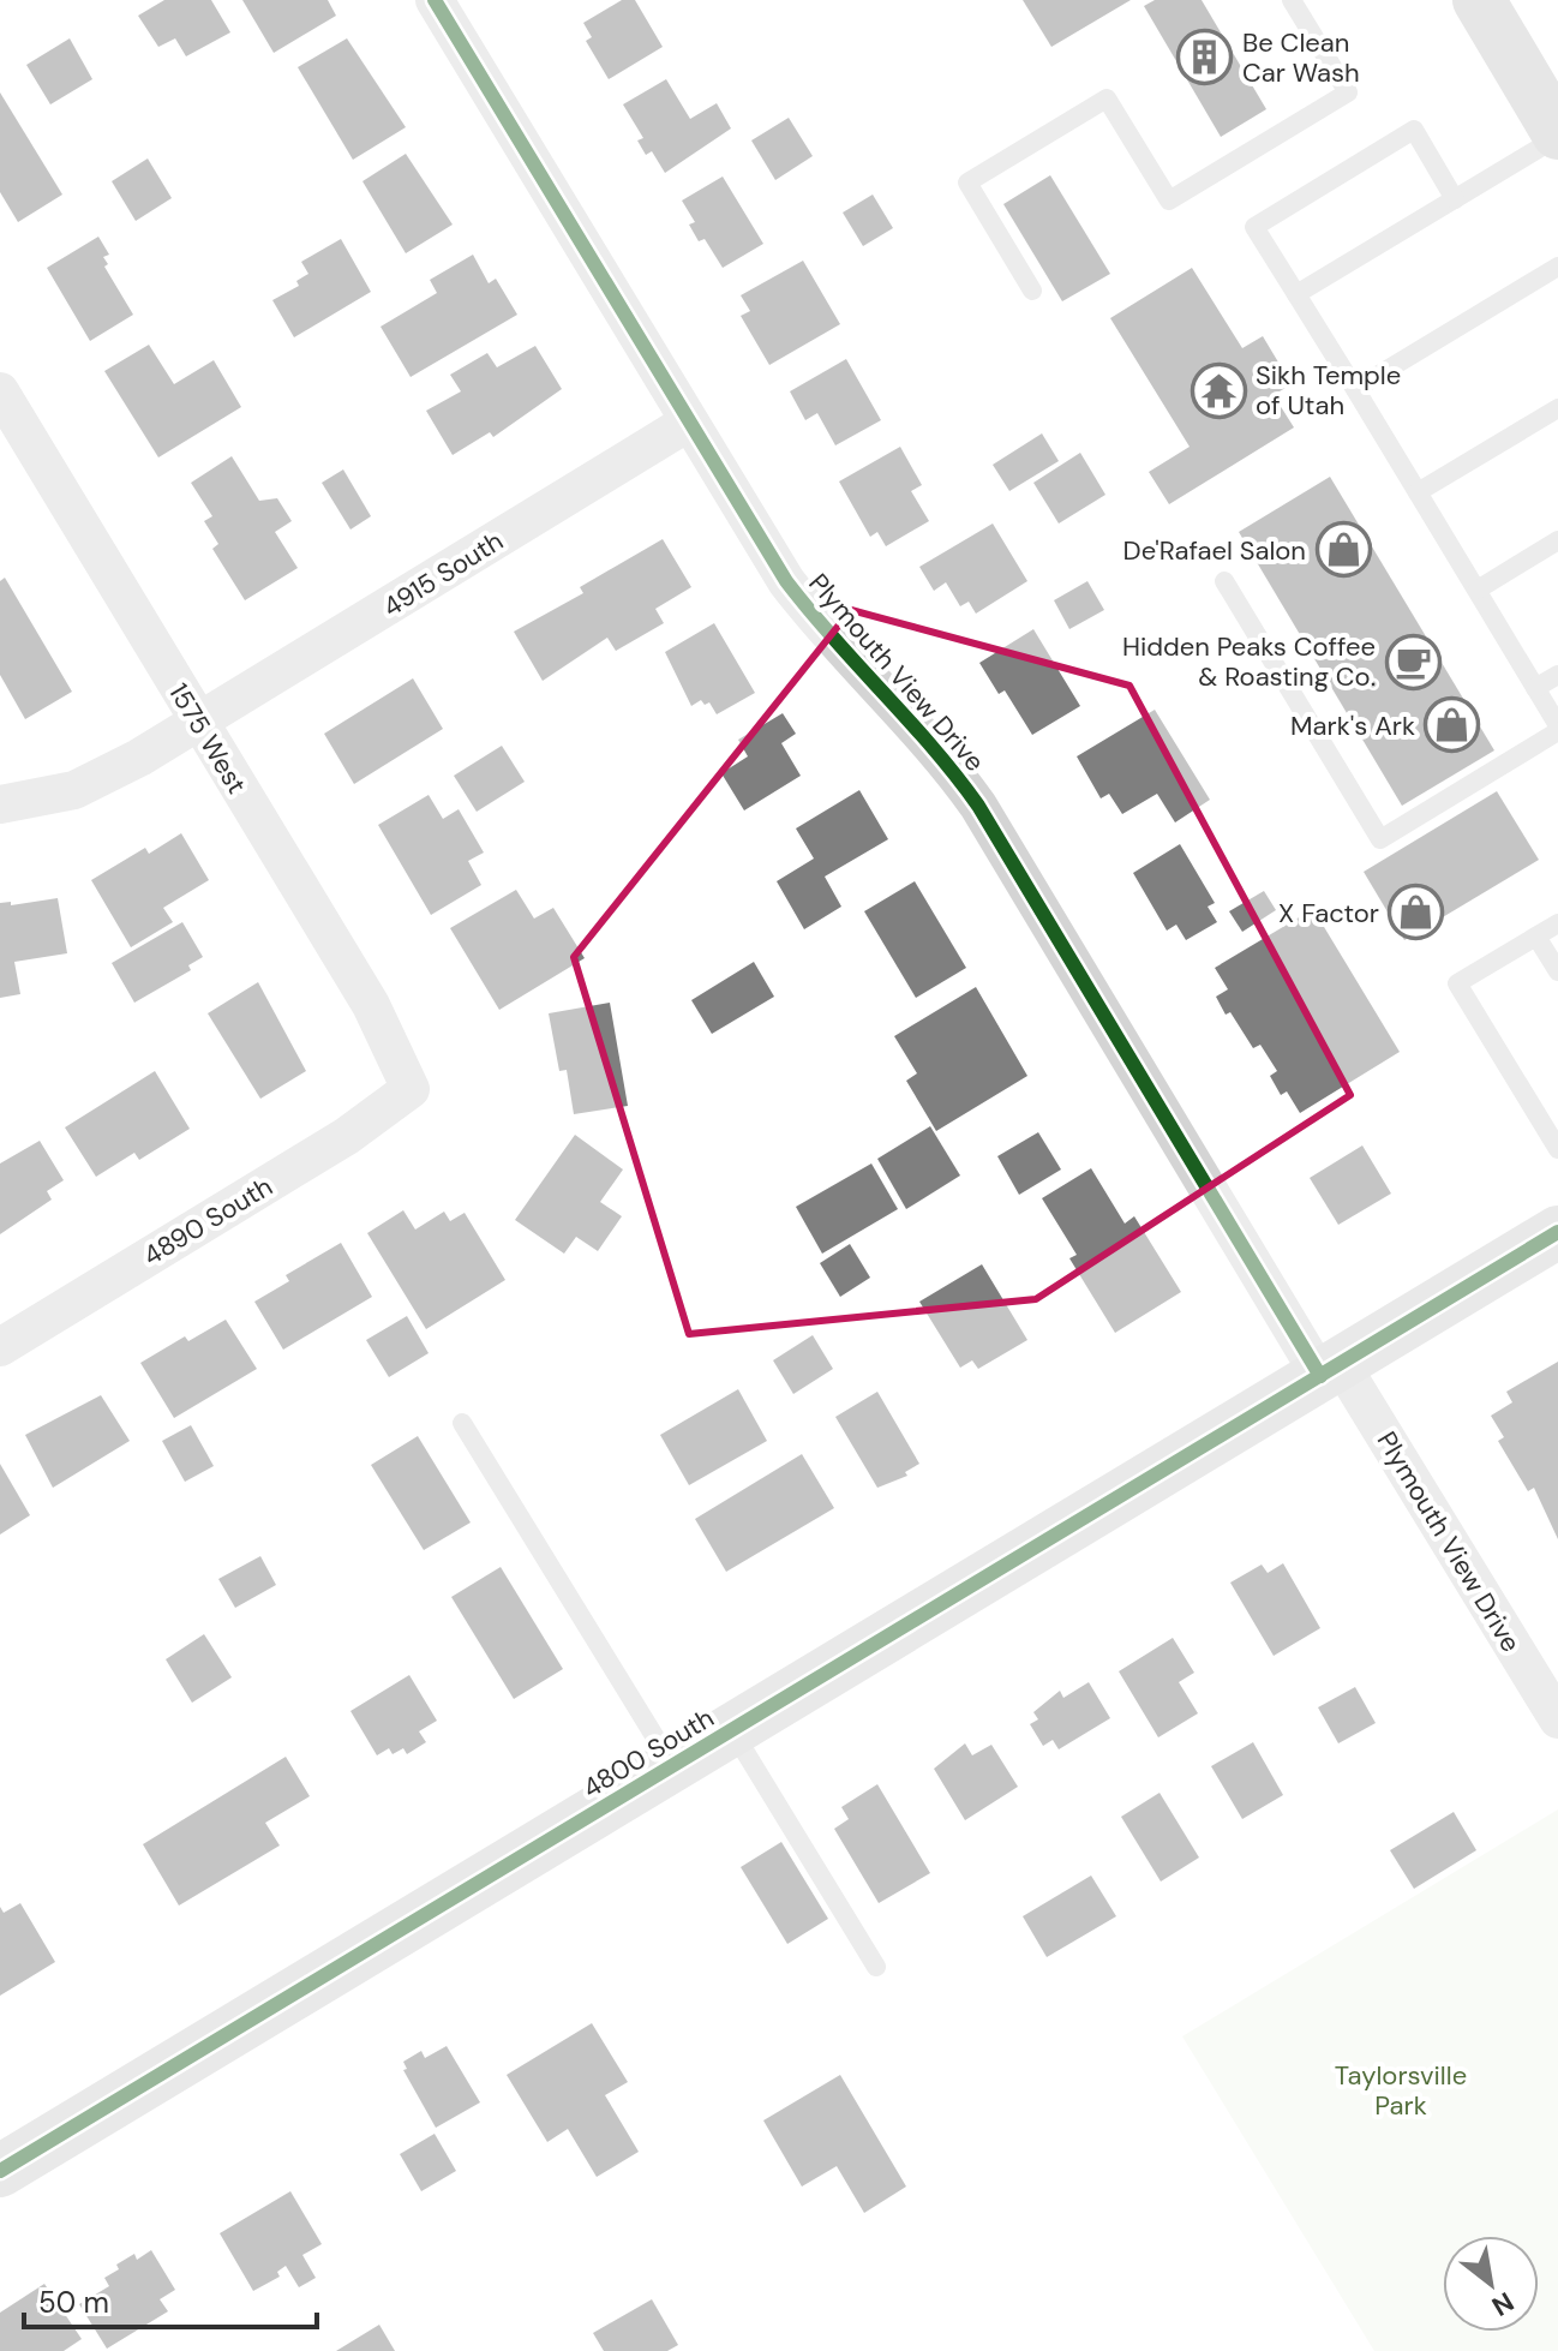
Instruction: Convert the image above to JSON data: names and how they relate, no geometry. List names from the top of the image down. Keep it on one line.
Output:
{"streets":{"street":["4915 South","Plymouth View Drive","1575 West","4890 South","4800 South"]},"crossings":[["4915 South","Plymouth View Drive"],["4915 South","1575 West"],["Plymouth View Drive","4800 South"],["1575 West","4890 South"]],"parks":["Taylorsville Park"],"places":{"building":["Be Clean Car Wash"],"temple":["Sikh Temple of Utah"],"shop":["De'Rafael Salon","Mark's Ark","X Factor"],"cafe":["Hidden Peaks Coffee & Roasting Co."]},"scale_bar":"50 m","north":"bottom right"}
